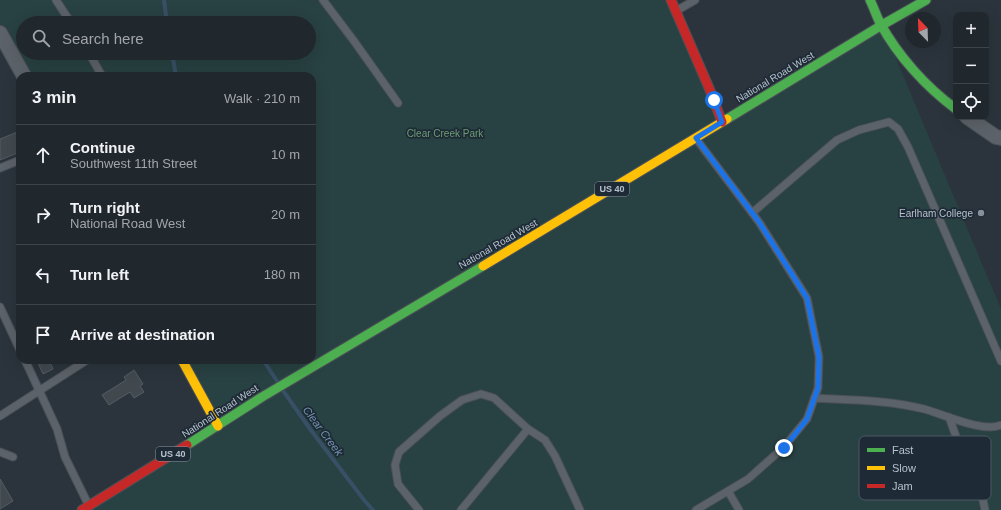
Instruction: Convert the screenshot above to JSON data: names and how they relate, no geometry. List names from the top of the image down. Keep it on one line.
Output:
{"streets":{"main road":["National Road West","US 40"]},"water":["Clear Creek"],"parks":["Clear Creek Park"],"places":["Earlham College"],"legend":["Fast","Slow","Jam"],"north":"top left","page":{"map_buttons":["+","−"],"search":"Search here","heading":["3 min","Walk · 210 m"],"list":[["Continue","Southwest 11th Street","10 m"],["Turn right","National Road West","20 m"],["Turn left","180 m"],"Arrive at destination"]}}
